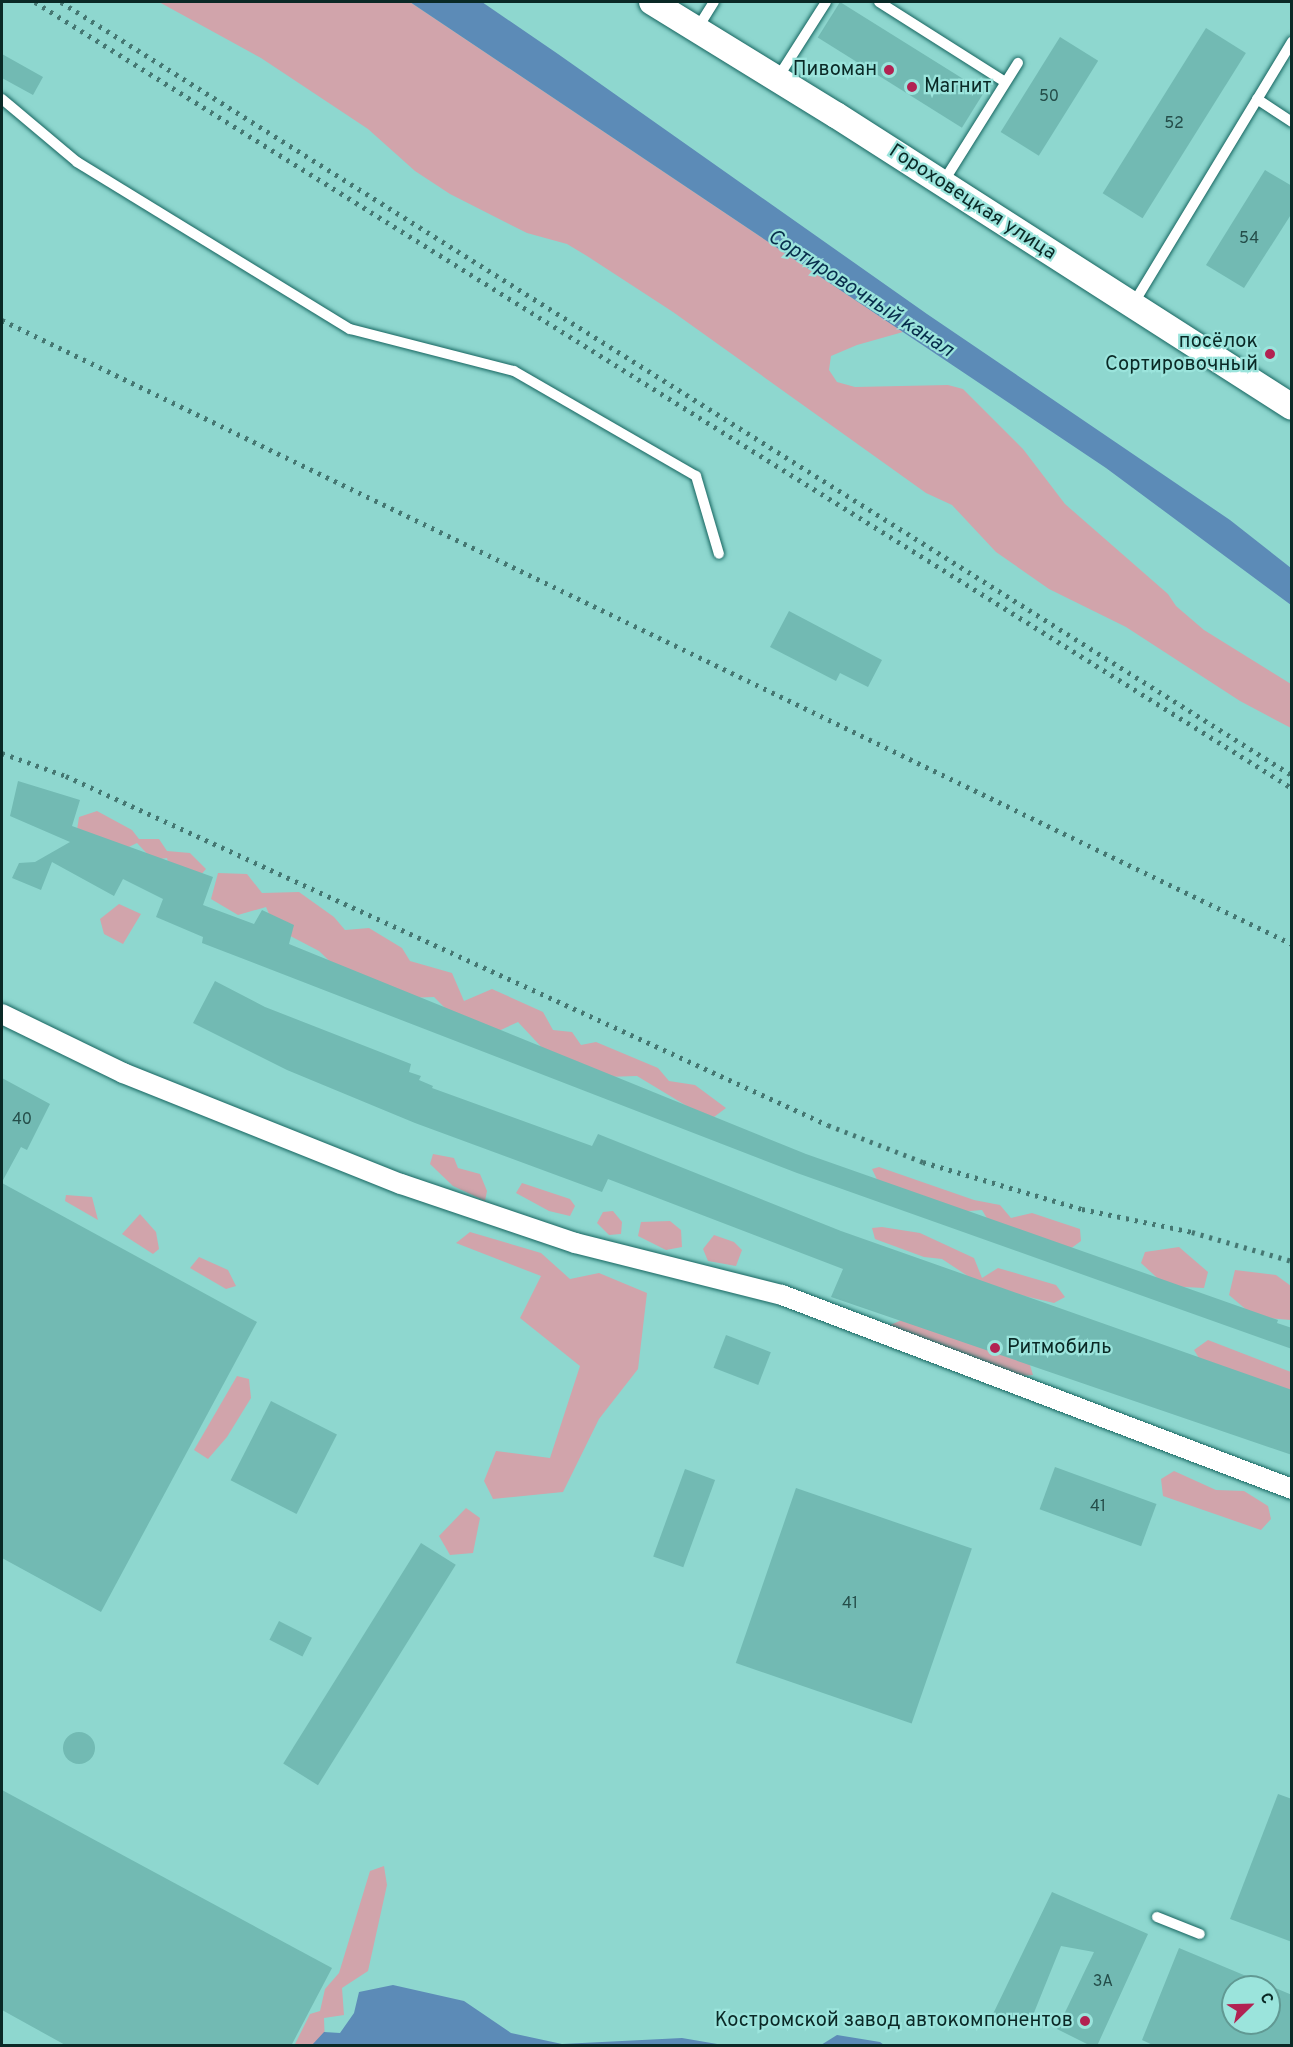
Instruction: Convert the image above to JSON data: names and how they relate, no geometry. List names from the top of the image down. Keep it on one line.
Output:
{"streets":{"street":["Гороховецкая улица"]},"water":["Сортировочный канал"],"places":["Пивоман","Магнит","посёлок Сортировочный","Ритмобиль","Костромской завод автокомпонентов"],"house_numbers":["50","52","54","40","41","41","3А"],"north":"top right"}
